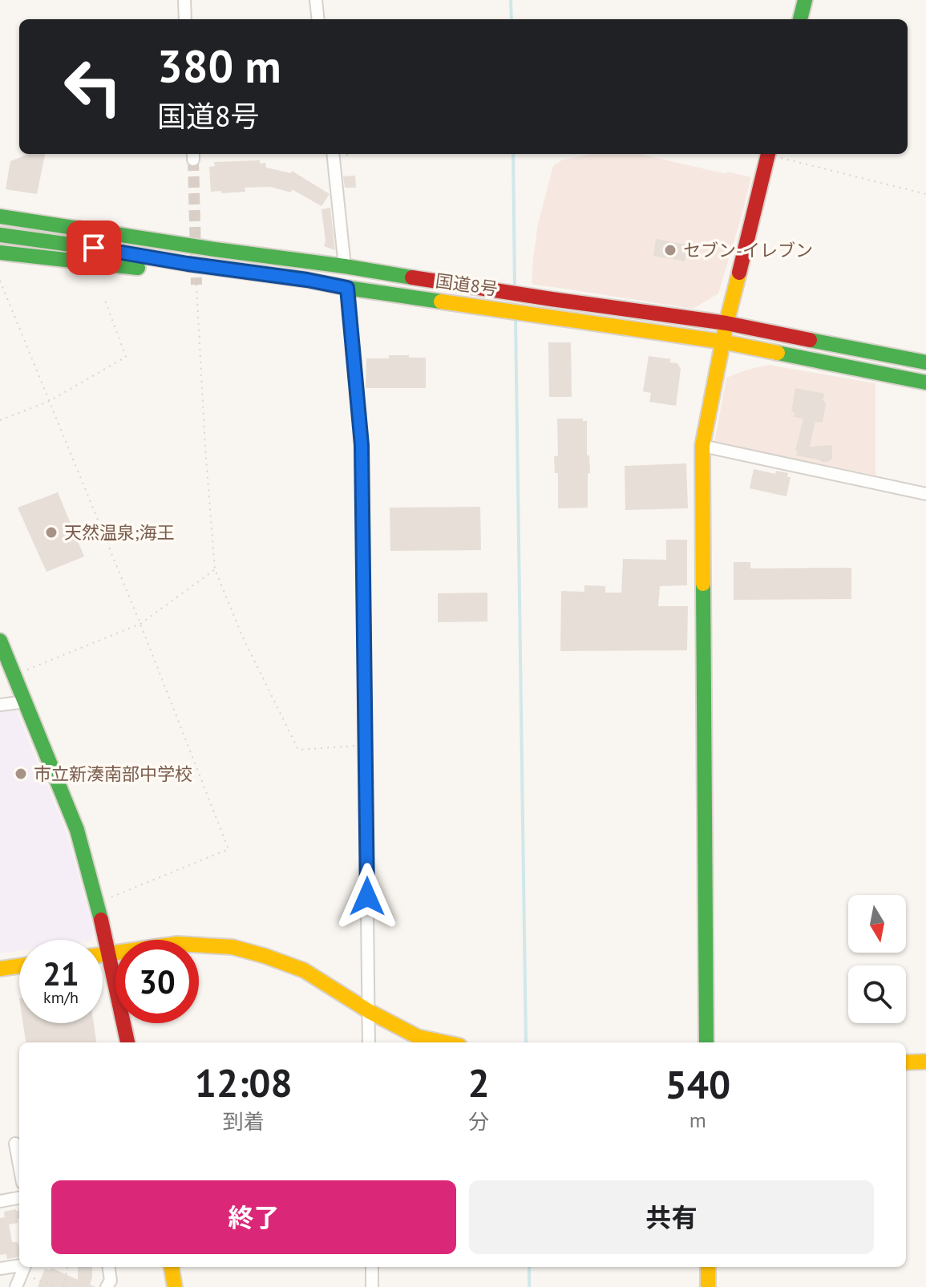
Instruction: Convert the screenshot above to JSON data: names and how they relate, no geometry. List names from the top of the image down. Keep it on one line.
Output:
{"streets":{"main road":["国道8号"]},"places":["セブン-イレブン","天然温泉;海王","市立新湊南部中学校"],"north":"bottom","page":{"turn":["380 m","国道8号"],"speed":"21 km/h","limit":"30","eta":["12:08","到着","2","分","540","m"],"buttons":["終了","共有"]}}
